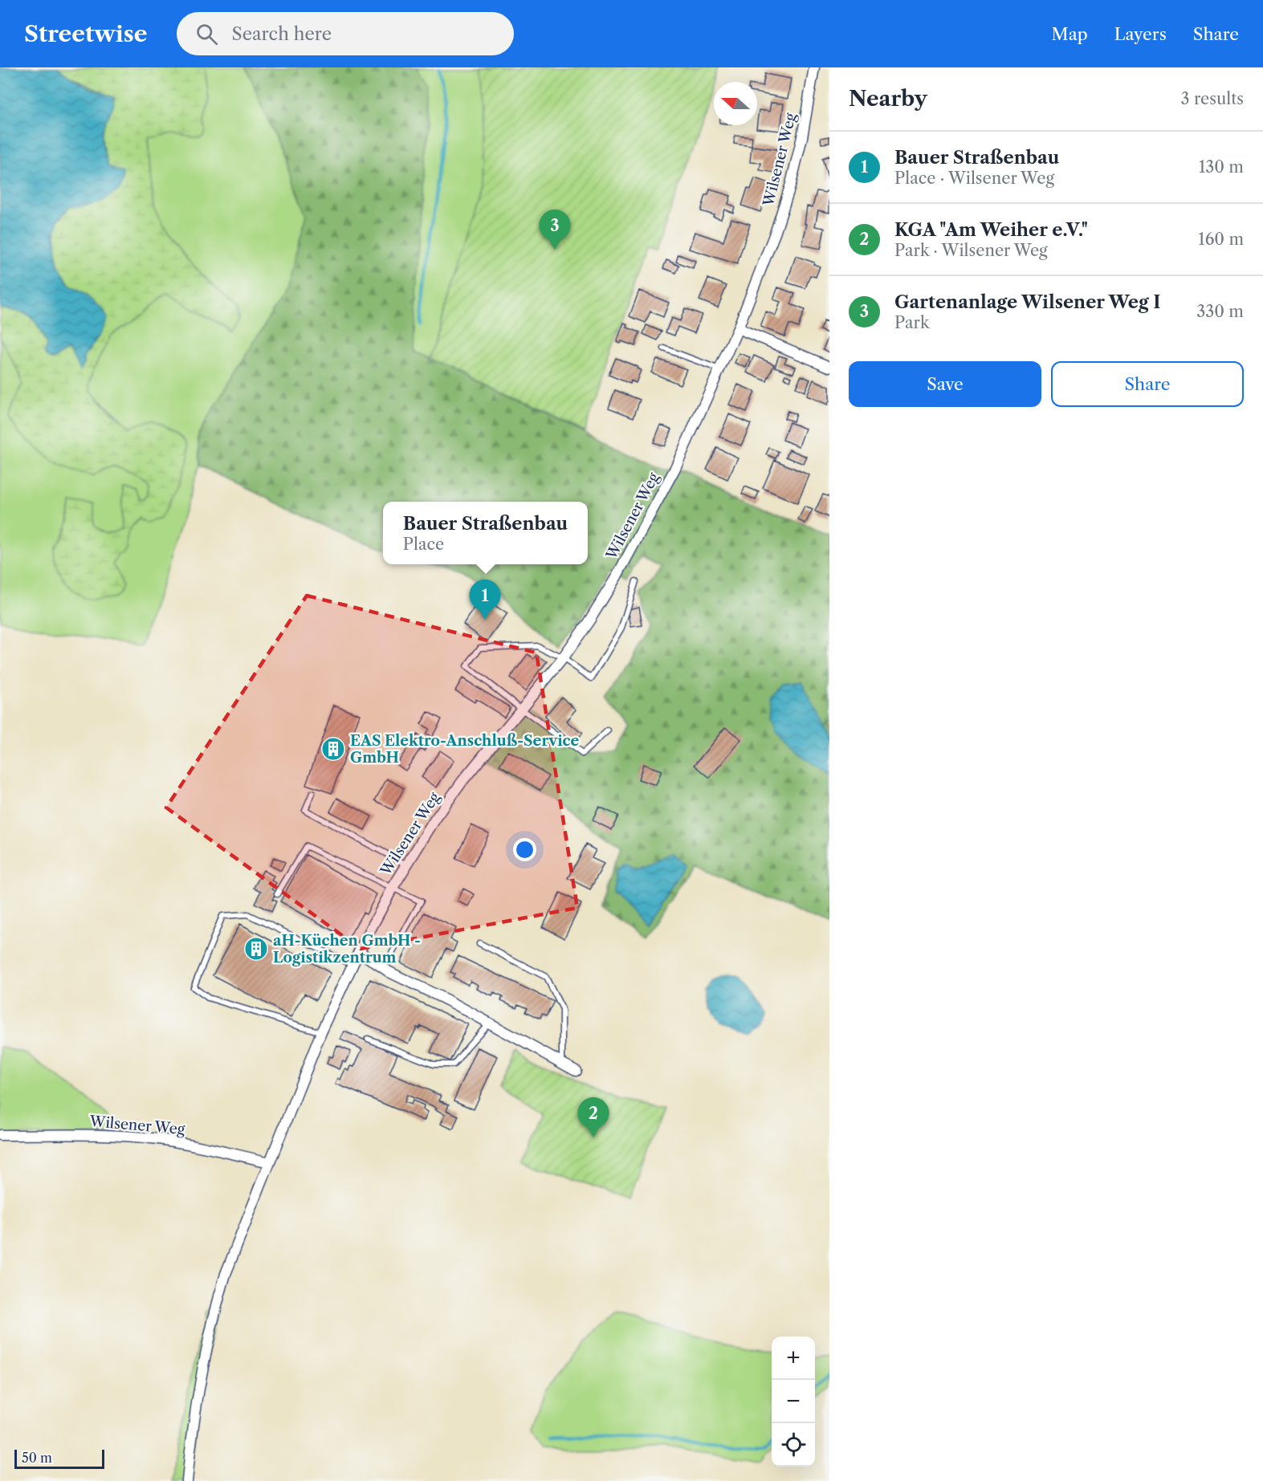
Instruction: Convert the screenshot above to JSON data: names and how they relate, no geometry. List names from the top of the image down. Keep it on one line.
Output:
{"streets":{"street":["Wilsener Weg"]},"places":{"building":["EAS Elektro-Anschluß-Service GmbH","aH-Küchen GmbH - Logistikzentrum"]},"scale_bar":"50 m","north":"left","page":{"header":"Streetwise","search":"Search here","nav":["Map","Layers","Share"],"heading":["Nearby","3 results"],"list":[{"mark":"1","name":"Bauer Straßenbau","note":"Place · Wilsener Weg","value":"130 m"},{"mark":"2","name":"KGA \"Am Weiher e.V.\"","note":"Park · Wilsener Weg","value":"160 m"},{"mark":"3","name":"Gartenanlage Wilsener Weg I","note":"Park","value":"330 m"}],"pins":["3","1","2"],"buttons":["Save","Share"],"popup":["Bauer Straßenbau","Place"],"map_buttons":["+","−"],"scale":"50 m"}}
